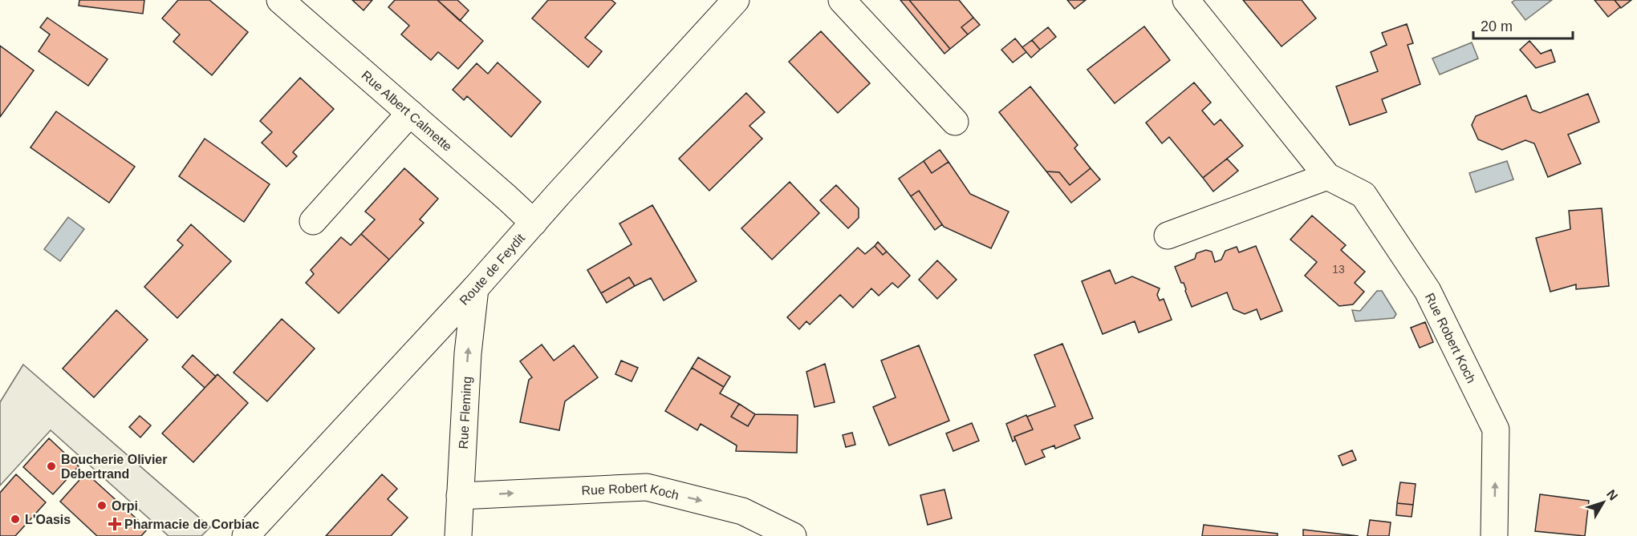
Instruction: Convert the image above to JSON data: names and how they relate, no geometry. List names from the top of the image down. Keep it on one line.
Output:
{"streets":{"street":["Rue Albert Calmette","Route de Feydit","Rue Robert Koch","Rue Fleming"]},"crossings":[["Rue Albert Calmette","Route de Feydit"],["Route de Feydit","Rue Fleming"],["Rue Robert Koch","Rue Fleming"]],"one_way":["Rue Fleming"],"places":{"other":["Boucherie Olivier Debertrand","Orpi","L'Oasis"],"health":["Pharmacie de Corbiac"]},"house_numbers":["13"],"scale_bar":"20 m","north":"top right"}
